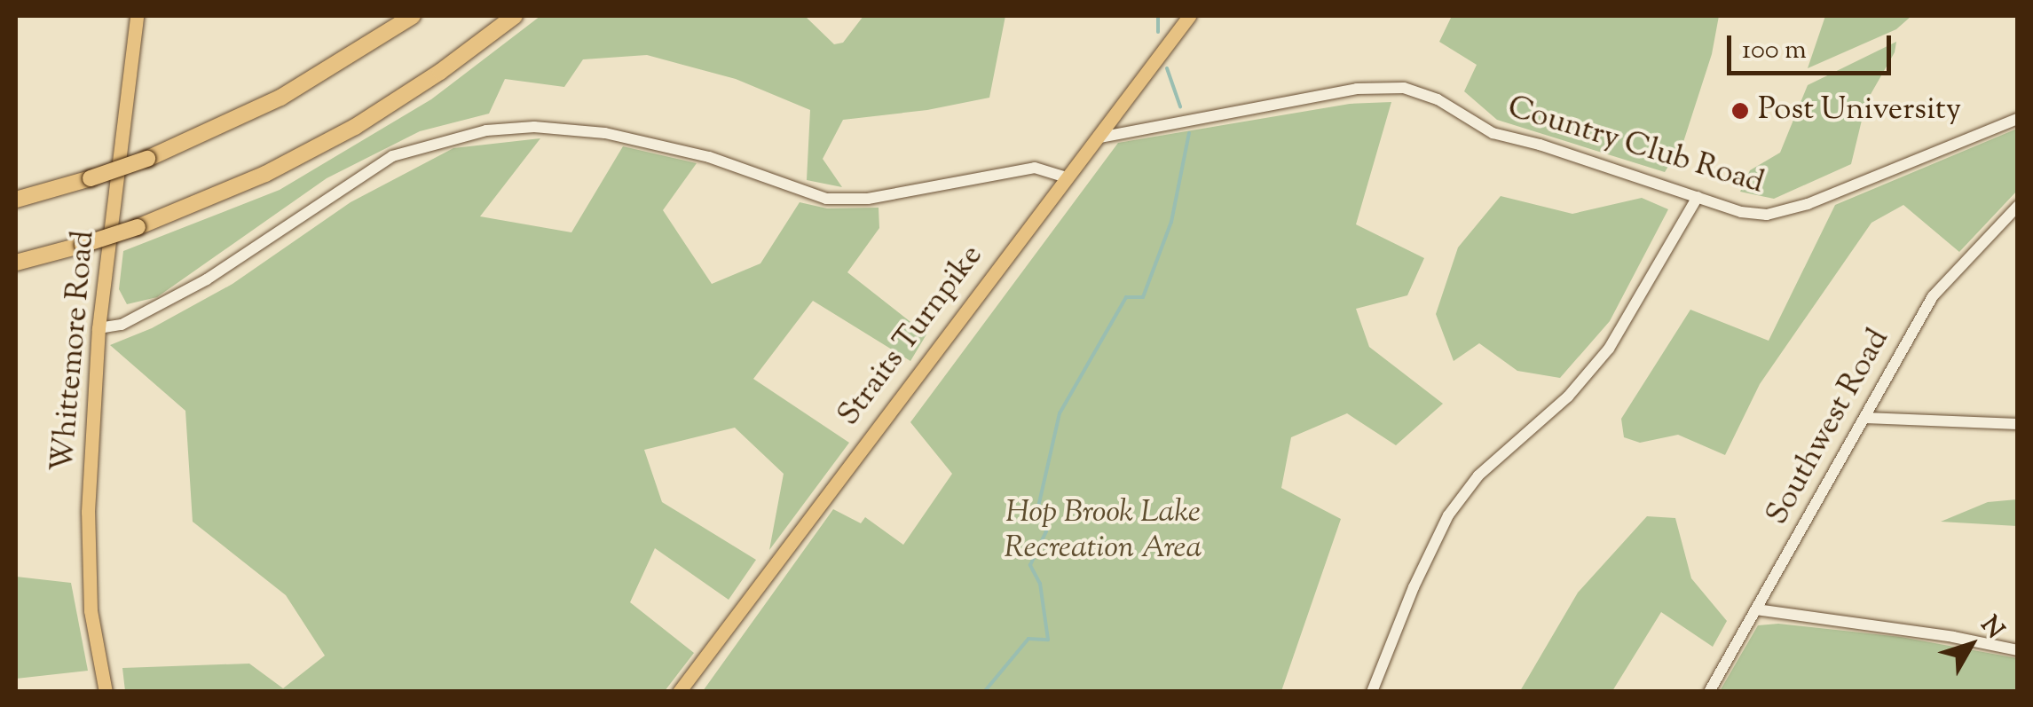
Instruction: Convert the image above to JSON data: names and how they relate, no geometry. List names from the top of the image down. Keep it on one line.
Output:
{"streets":{"main road":["Straits Turnpike","Whittemore Road"],"street":["Country Club Road","Southwest Road"]},"crossings":[["Country Club Road","Straits Turnpike"]],"parks":["Hop Brook Lake Recreation Area"],"places":["Post University"],"scale_bar":"100 m","north":"top right"}
